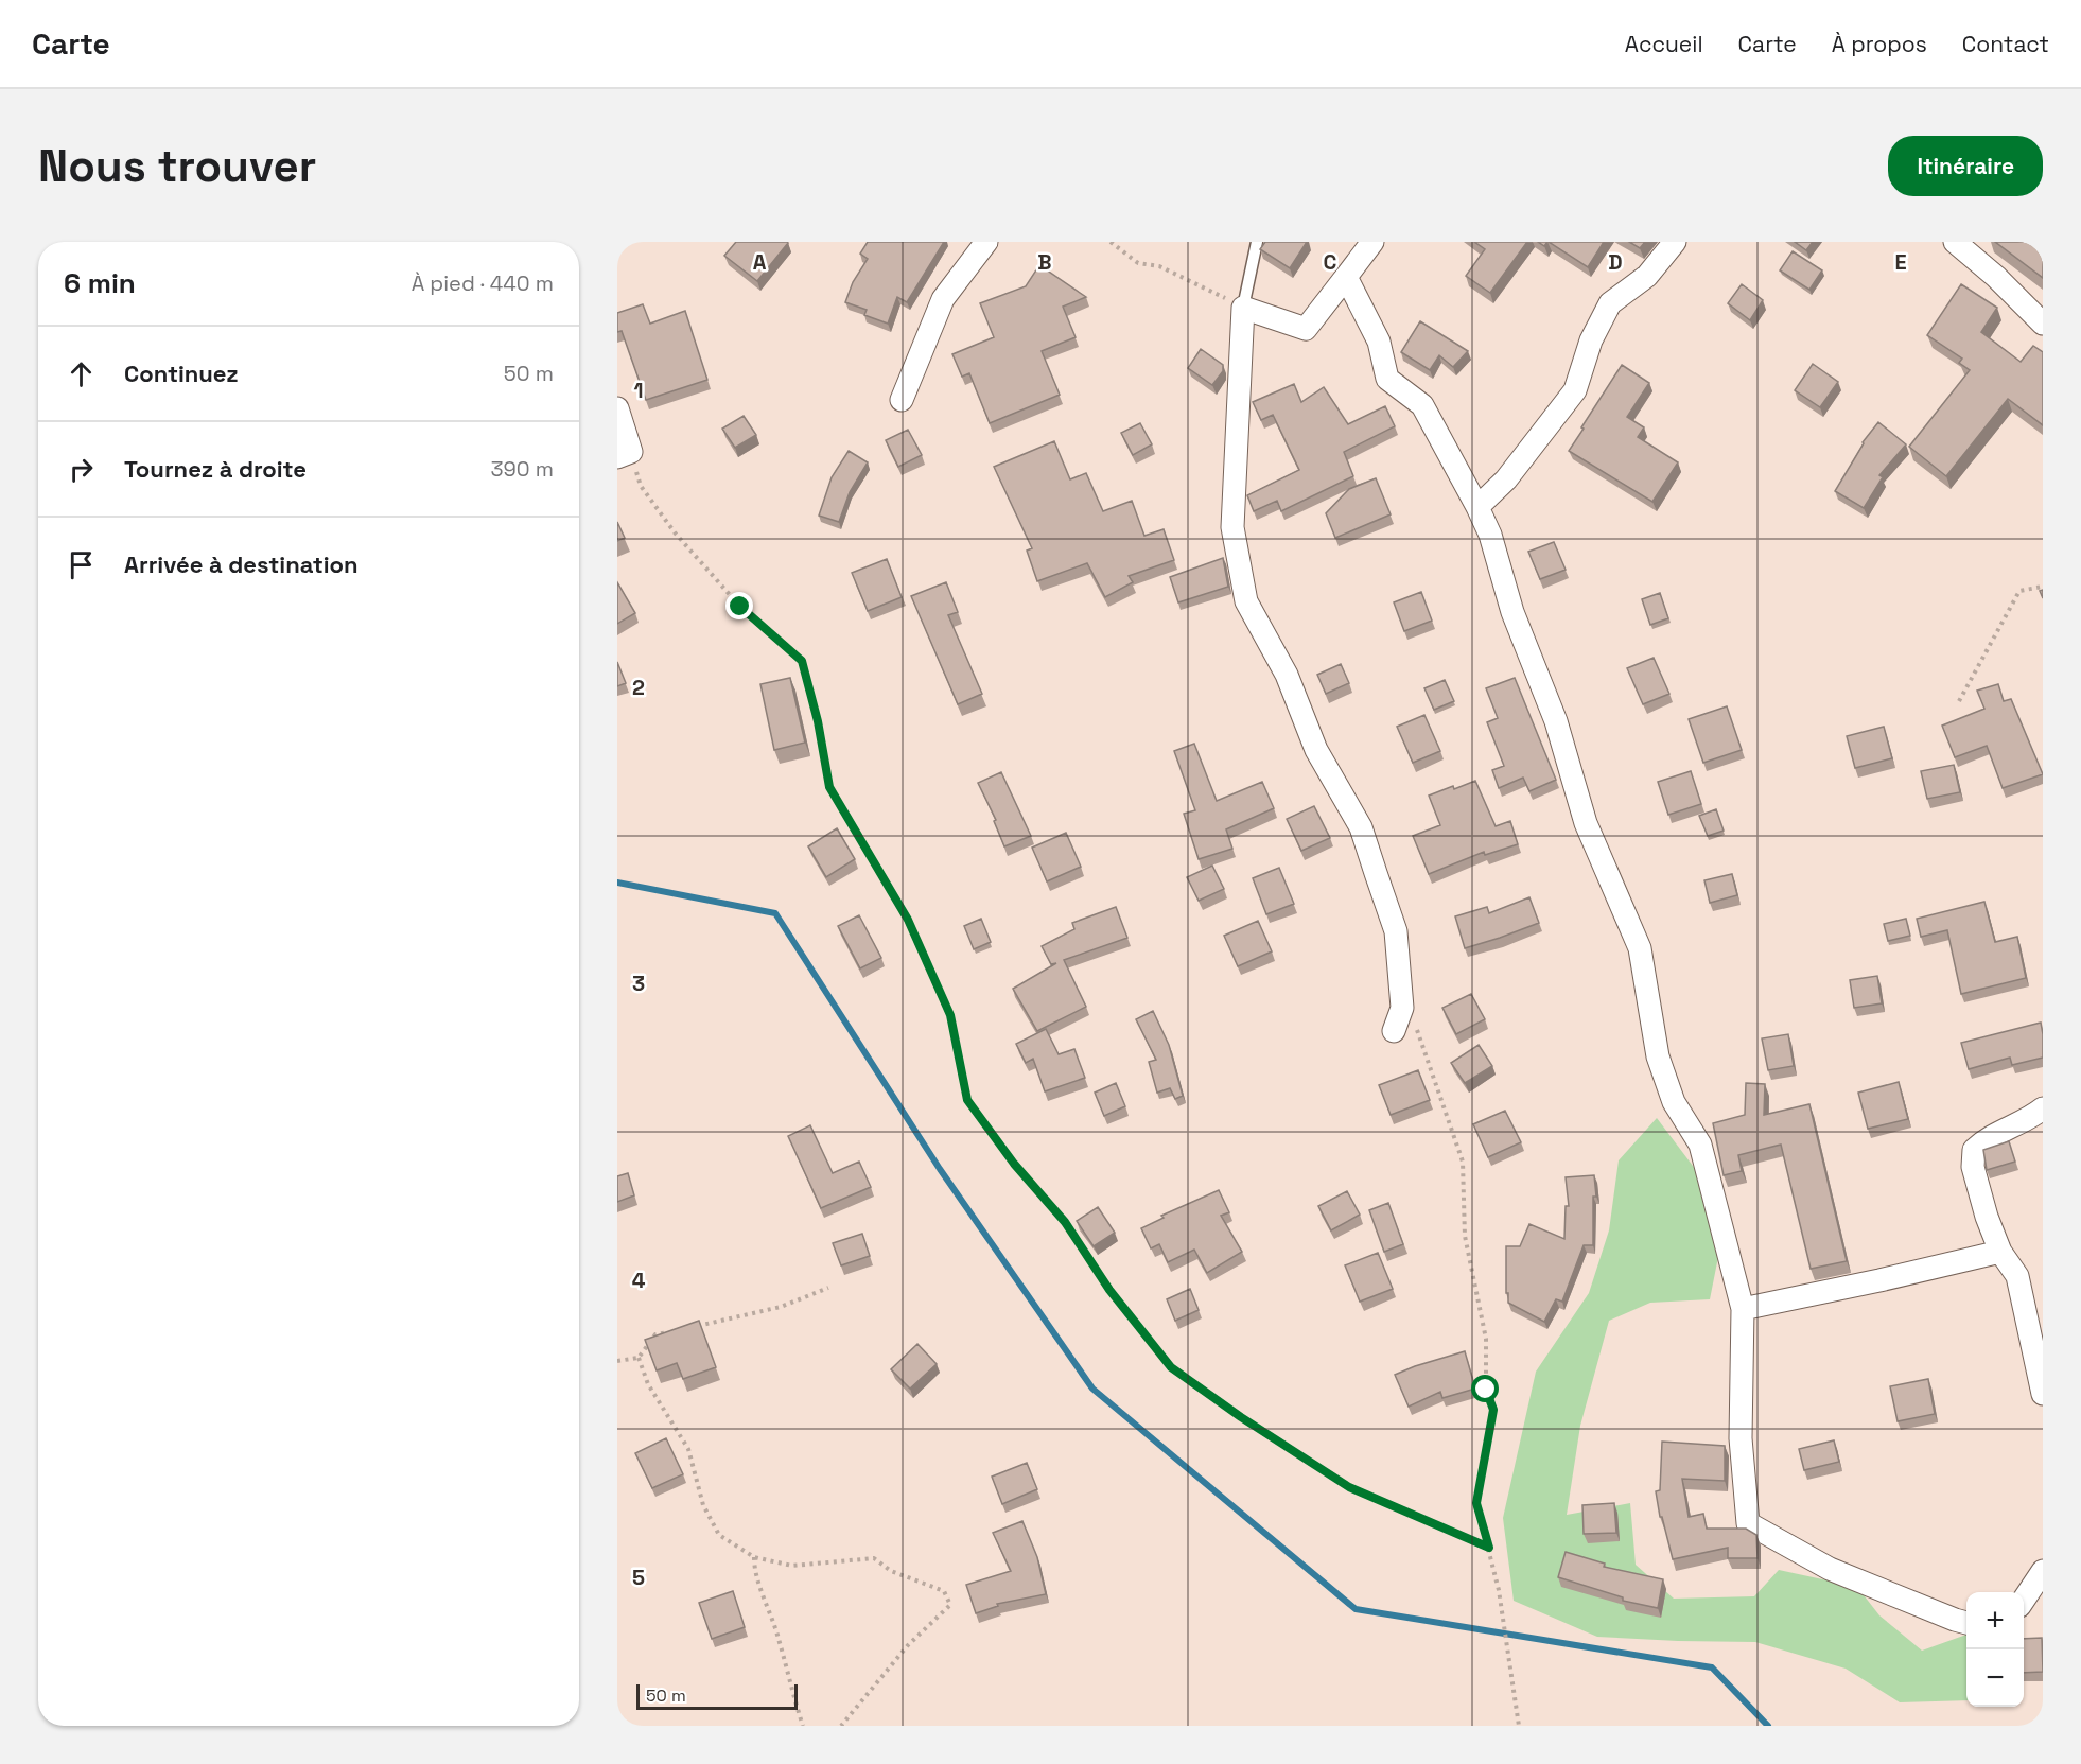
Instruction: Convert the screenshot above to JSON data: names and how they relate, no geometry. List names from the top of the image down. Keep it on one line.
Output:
{"scale_bar":"50 m","page":{"header":"Carte","nav":["Accueil","Carte","À propos","Contact"],"buttons":"Itinéraire","title":"Nous trouver","heading":["6 min","À pied · 440 m"],"list":[["Continuez","50 m"],["Tournez à droite","390 m"],"Arrivée à destination"],"map_buttons":["+","−"],"scale":"50 m"},"grid":{"columns":["A","B","C","D","E"],"rows":["1","2","3","4","5"]}}
